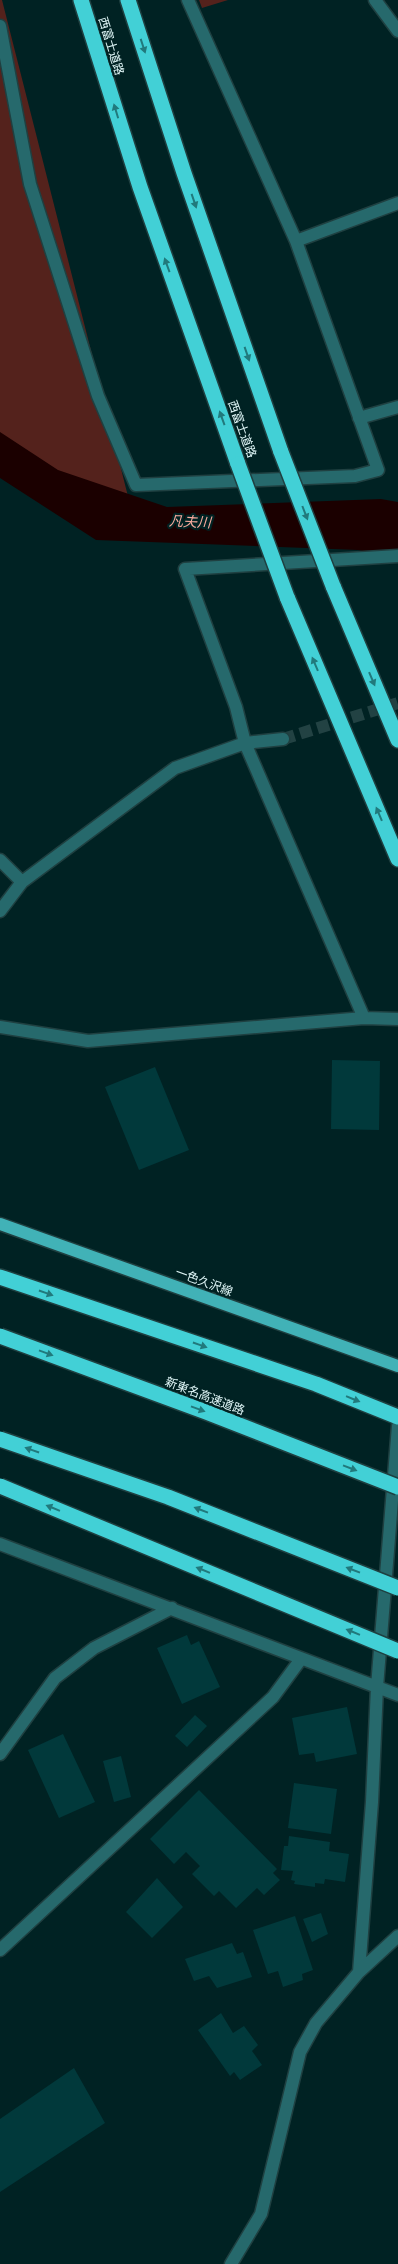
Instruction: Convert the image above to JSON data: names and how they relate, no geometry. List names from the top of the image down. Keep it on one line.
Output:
{"streets":{"highway":["西富士道路","新東名高速道路"],"main road":["一色久沢線"]},"water":["凡夫川"]}
